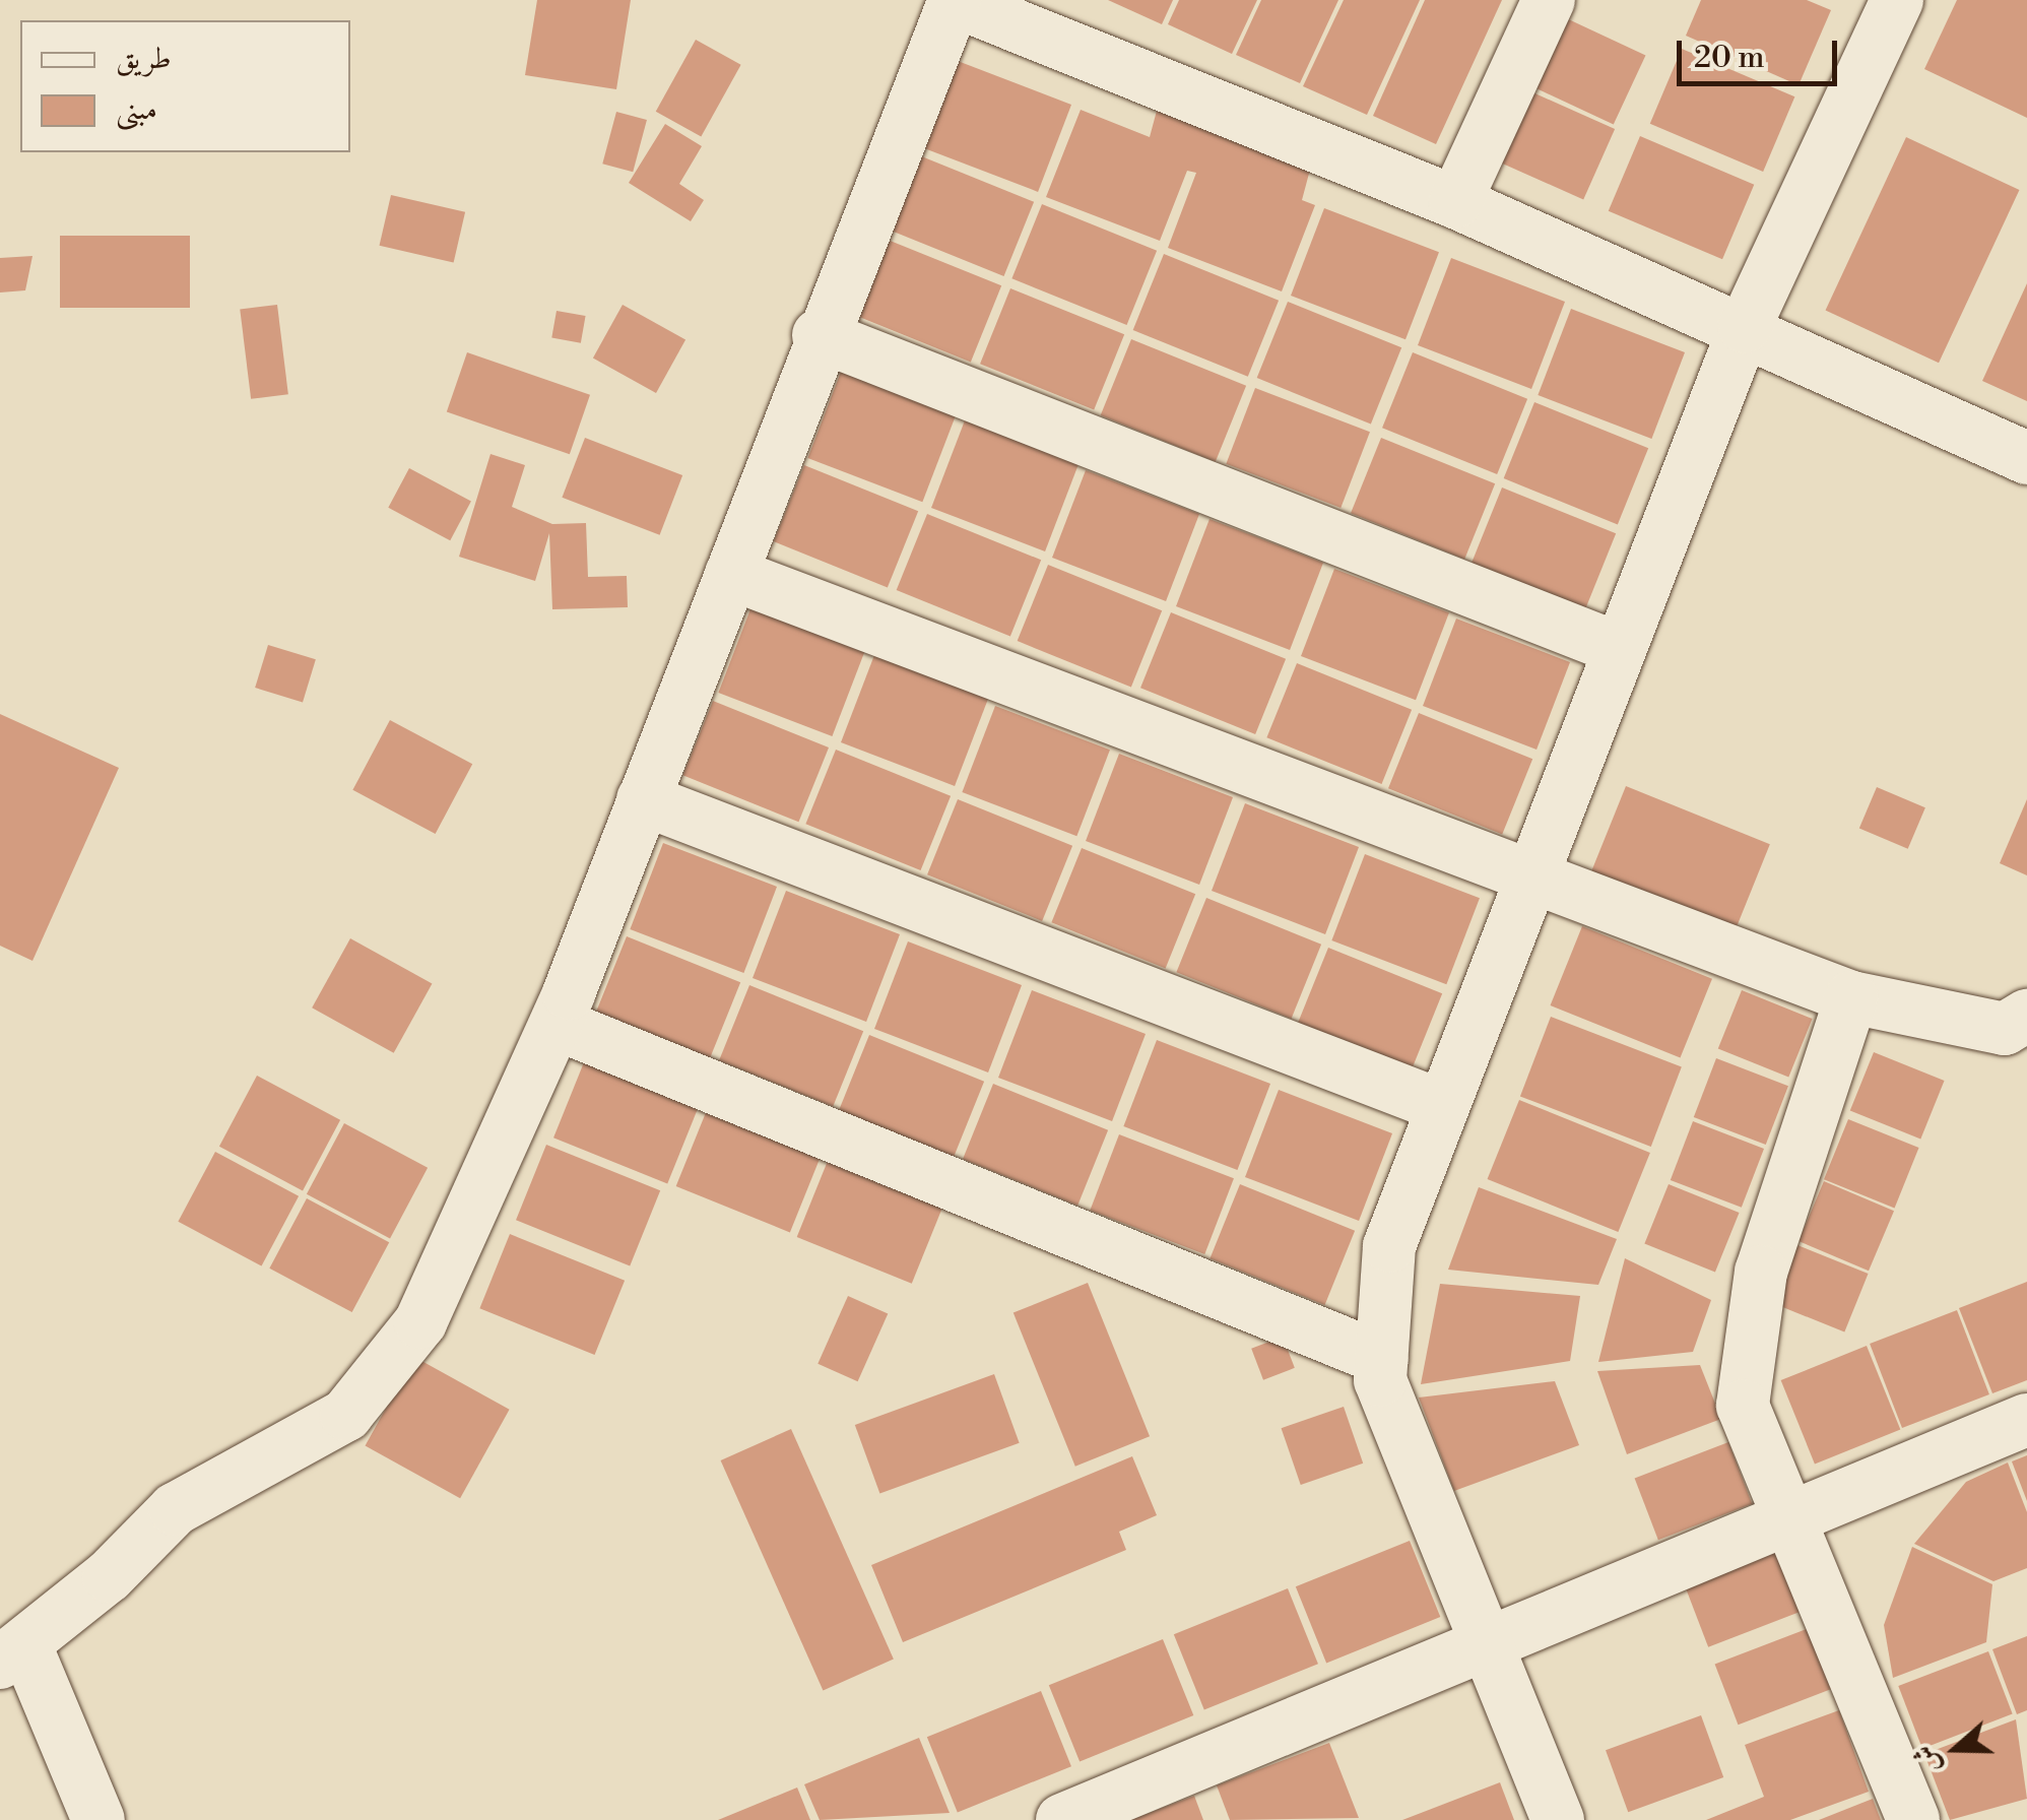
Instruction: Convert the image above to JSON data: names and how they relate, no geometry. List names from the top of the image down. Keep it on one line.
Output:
{"legend":["طريق","مبنى"],"scale_bar":"20 m","north":"left"}
